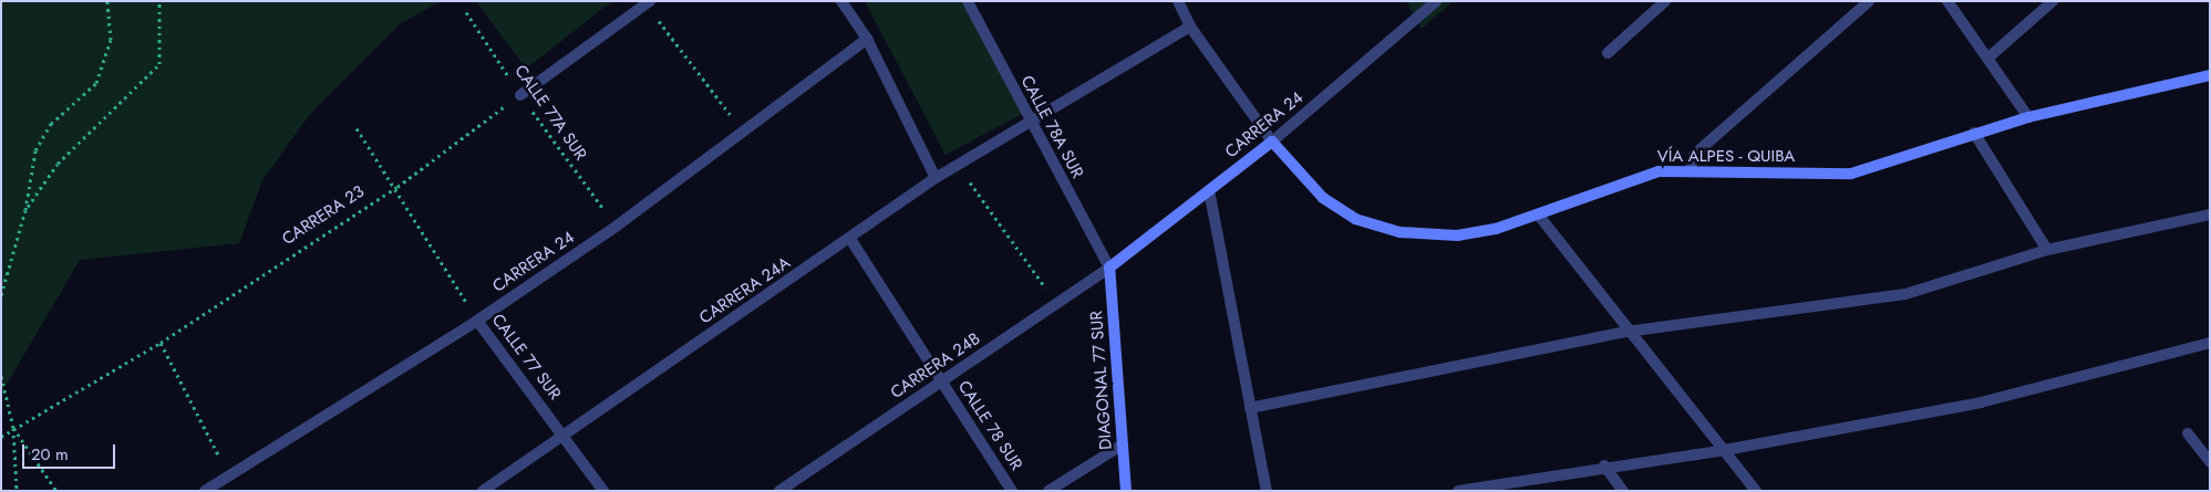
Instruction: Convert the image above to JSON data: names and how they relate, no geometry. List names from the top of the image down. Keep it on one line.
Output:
{"streets":{"street":["CARRERA 24","CALLE 78A SUR","VÍA ALPES - QUIBA","CARRERA 24A","CALLE 77 SUR","CARRERA 24B","DIAGONAL 77 SUR","CALLE 78 SUR"],"path":["CALLE 77A SUR","CARRERA 23"]},"crossings":[["CALLE 77A SUR","CARRERA 24"],["CALLE 77A SUR","CARRERA 23"],["CARRERA 24","CALLE 78A SUR"],["CARRERA 24","VÍA ALPES - QUIBA"],["CARRERA 24","CALLE 77 SUR"],["CARRERA 24","CARRERA 24B"],["CARRERA 24","DIAGONAL 77 SUR"],["CALLE 78A SUR","CARRERA 24A"],["CALLE 78A SUR","CARRERA 24B"],["CALLE 78A SUR","DIAGONAL 77 SUR"],["CARRERA 23","CALLE 77 SUR"],["CARRERA 24A","CALLE 77 SUR"],["CARRERA 24A","CALLE 78 SUR"],["CARRERA 24B","DIAGONAL 77 SUR"],["CARRERA 24B","CALLE 78 SUR"]],"scale_bar":"20 m"}
